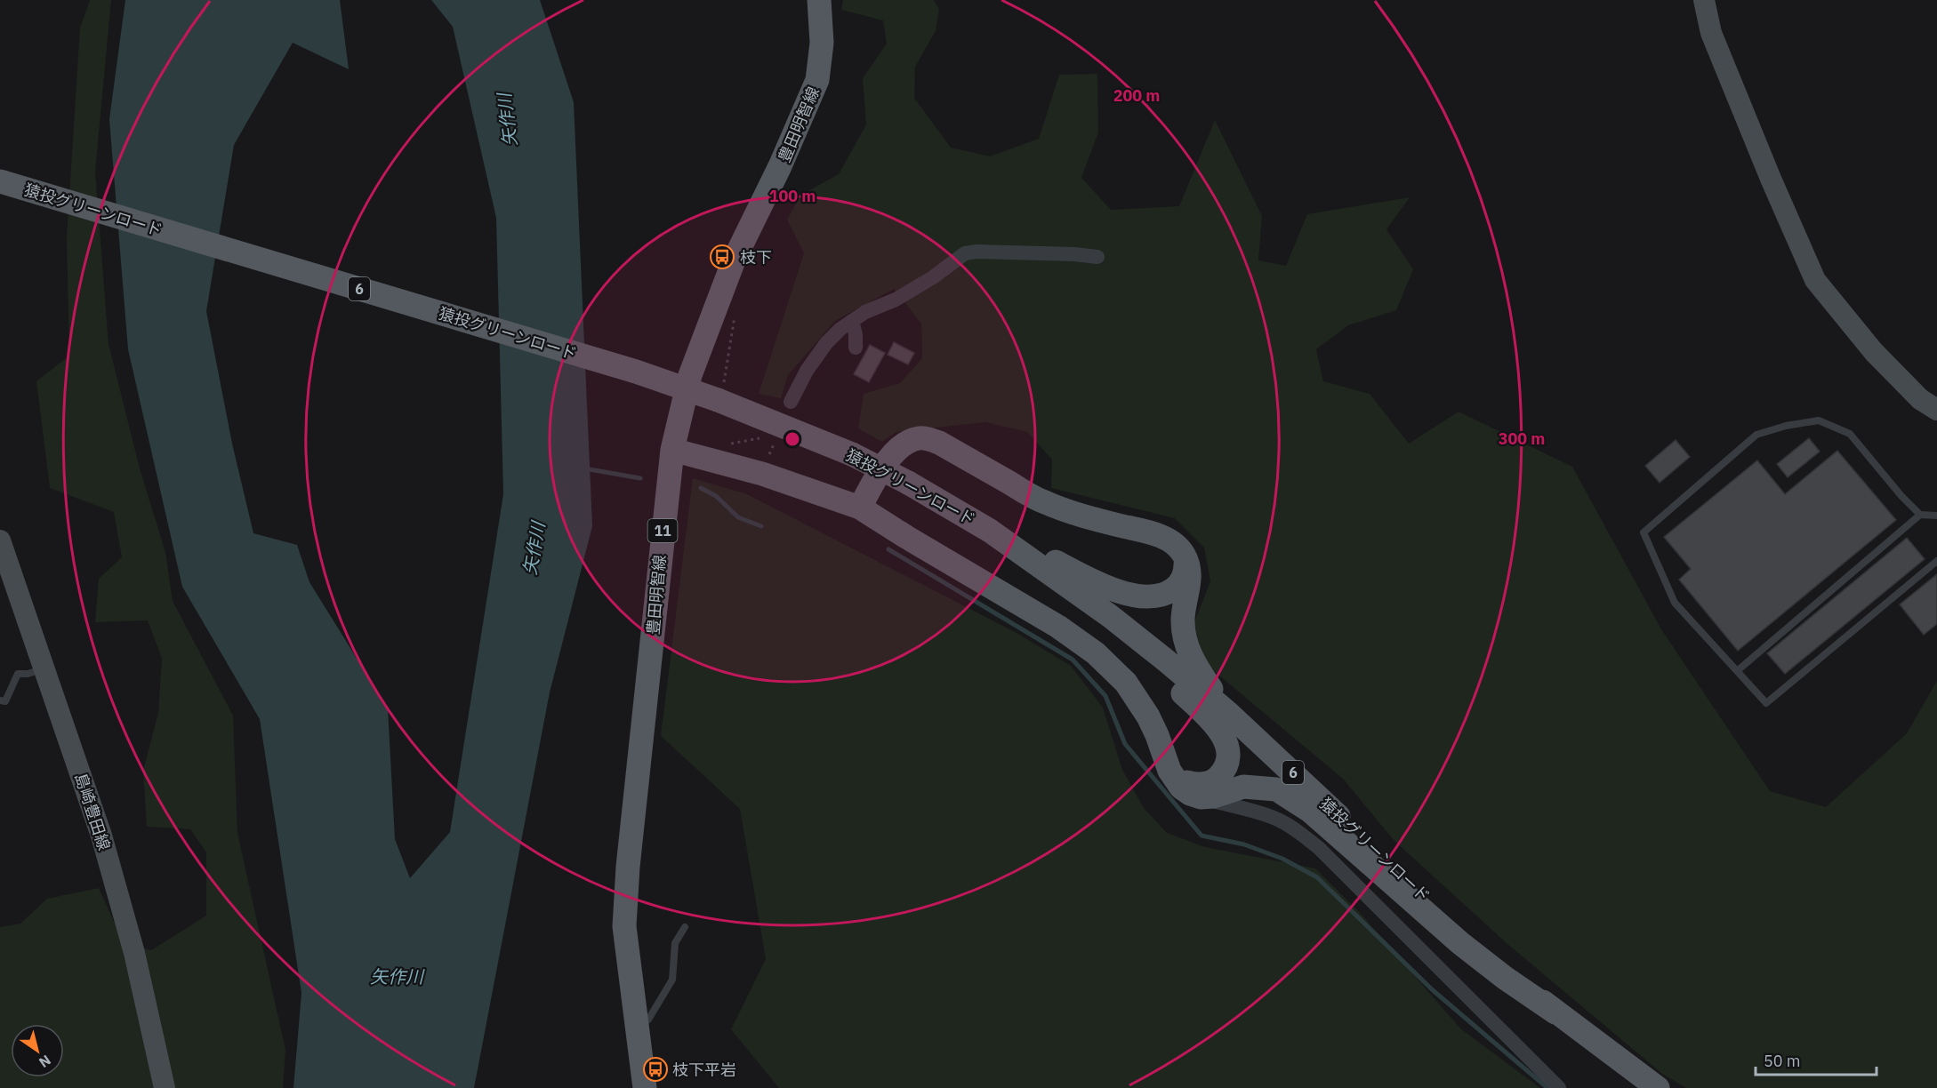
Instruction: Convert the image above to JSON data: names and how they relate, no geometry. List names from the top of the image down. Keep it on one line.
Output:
{"streets":{"main road":["豊田明智線","猿投グリーンロード","6","11","島崎豊田線"]},"water":["矢作川"],"places":{"bus stop":["枝下","枝下平岩"]},"scale_bar":"50 m","north":"bottom right","rings":["200 m","100 m","300 m"]}
